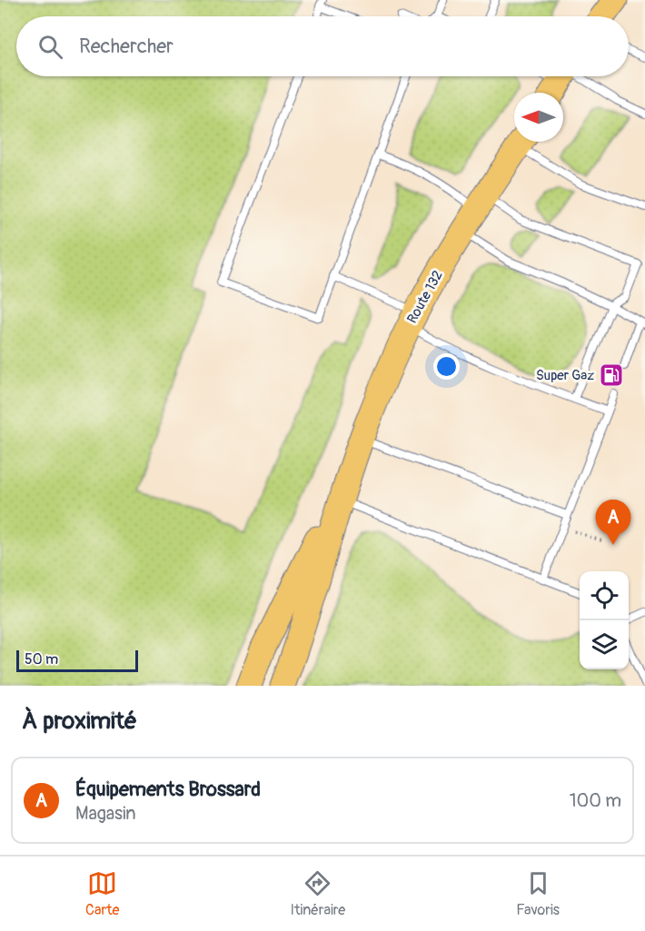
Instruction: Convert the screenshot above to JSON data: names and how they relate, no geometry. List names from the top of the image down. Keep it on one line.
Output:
{"streets":{"highway":["Route 132"]},"places":{"fuel station":["Super Gaz"]},"scale_bar":"50 m","north":"left","page":{"search":"Rechercher","pins":"A","scale":"50 m","heading":"À proximité","list":[{"mark":"A","name":"Équipements Brossard","note":"Magasin","value":"100 m"}],"nav":["Carte","Itinéraire","Favoris"]}}
